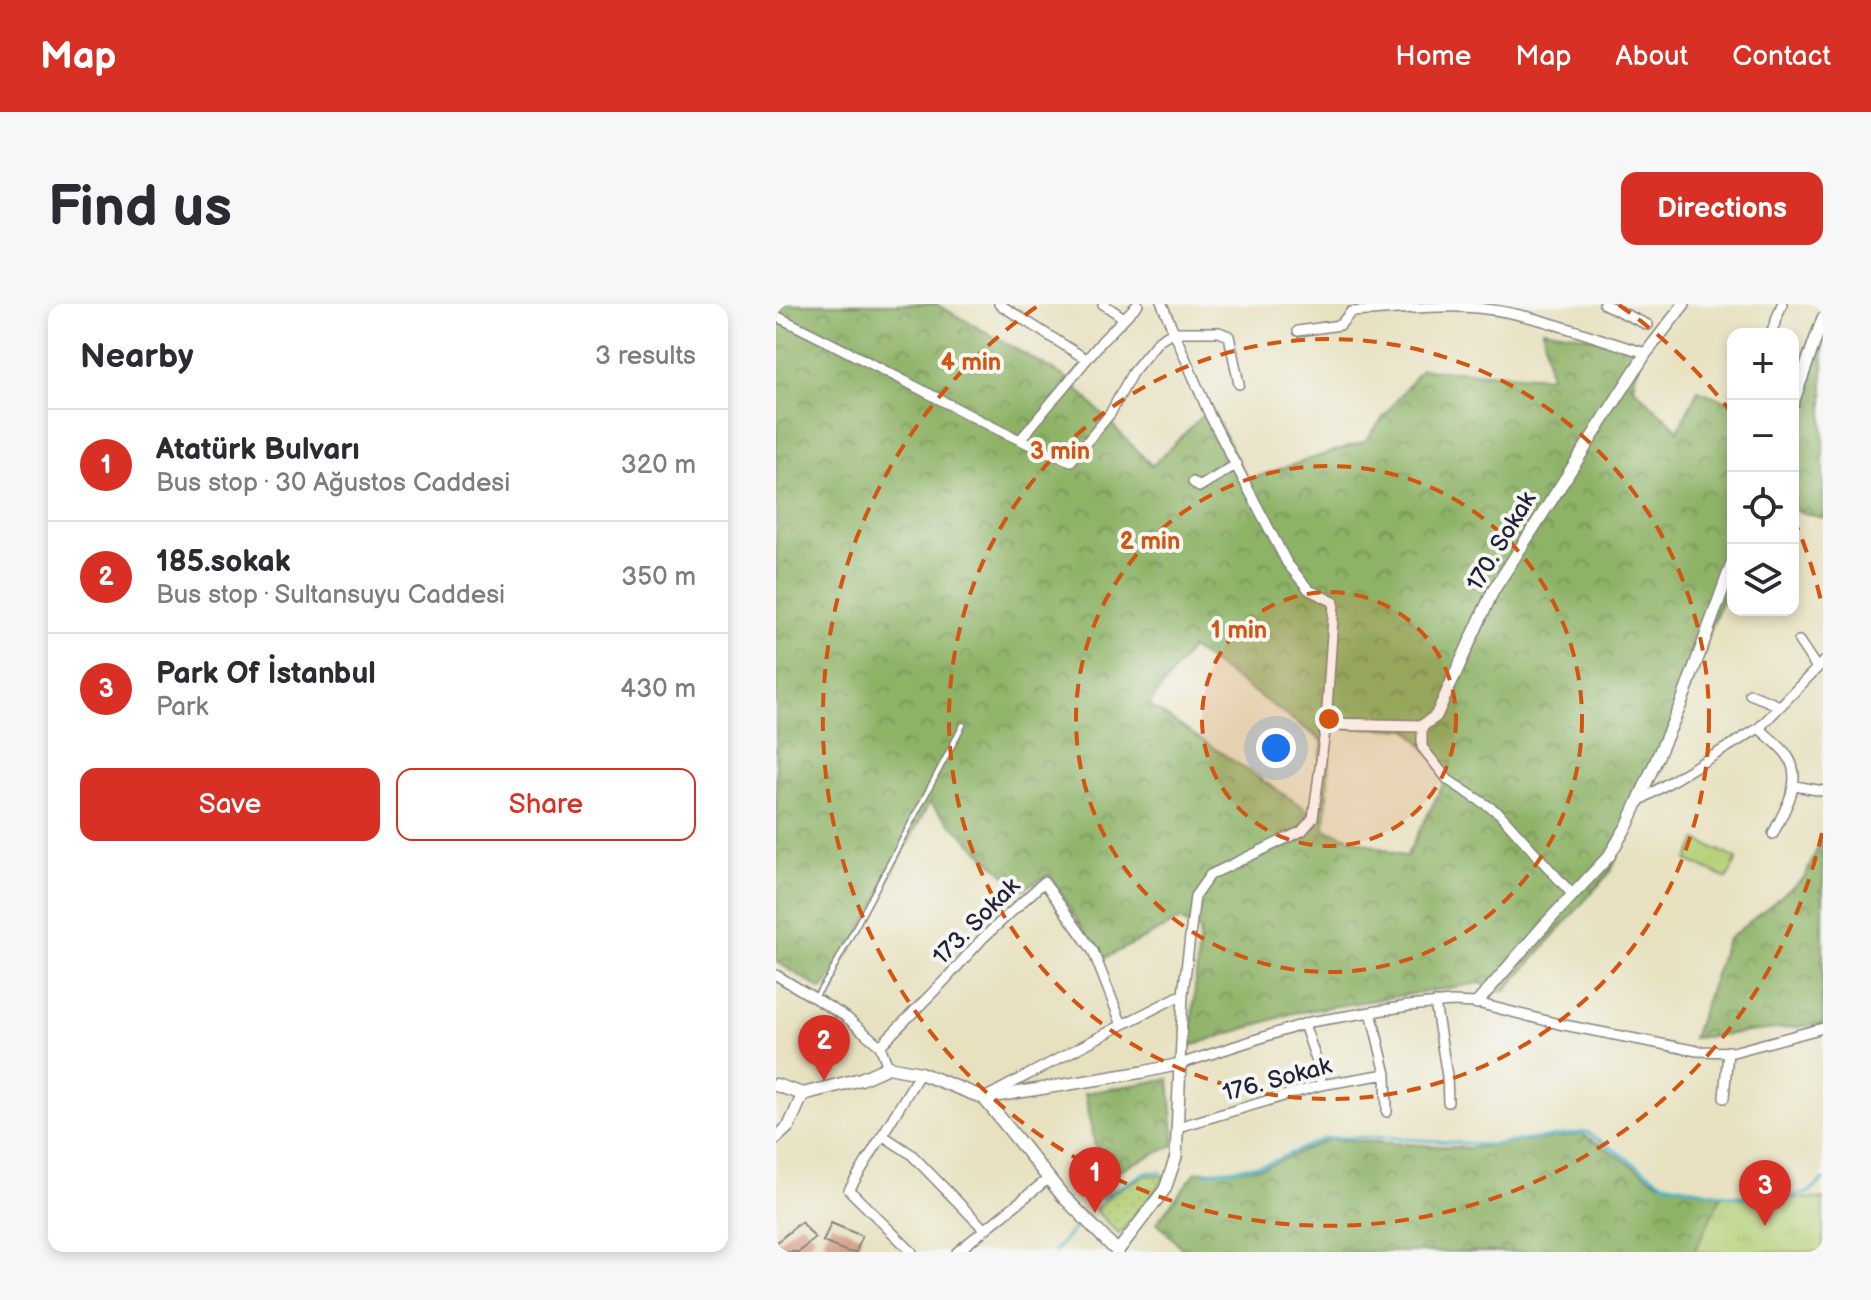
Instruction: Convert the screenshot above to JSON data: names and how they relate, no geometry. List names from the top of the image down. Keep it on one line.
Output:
{"streets":{"street":["170. Sokak","173. Sokak","176. Sokak"]},"page":{"header":"Map","nav":["Home","Map","About","Contact"],"buttons":["Directions",["Save","Share"]],"title":"Find us","heading":["Nearby","3 results"],"map_buttons":["+","−"],"list":[{"mark":"1","name":"Atatürk Bulvarı","note":"Bus stop · 30 Ağustos Caddesi","value":"320 m"},{"mark":"2","name":"185.sokak","note":"Bus stop · Sultansuyu Caddesi","value":"350 m"},{"mark":"3","name":"Park Of İstanbul","note":"Park","value":"430 m"}],"pins":["2","1","3"]},"rings":["4 min","3 min","2 min","1 min"]}
